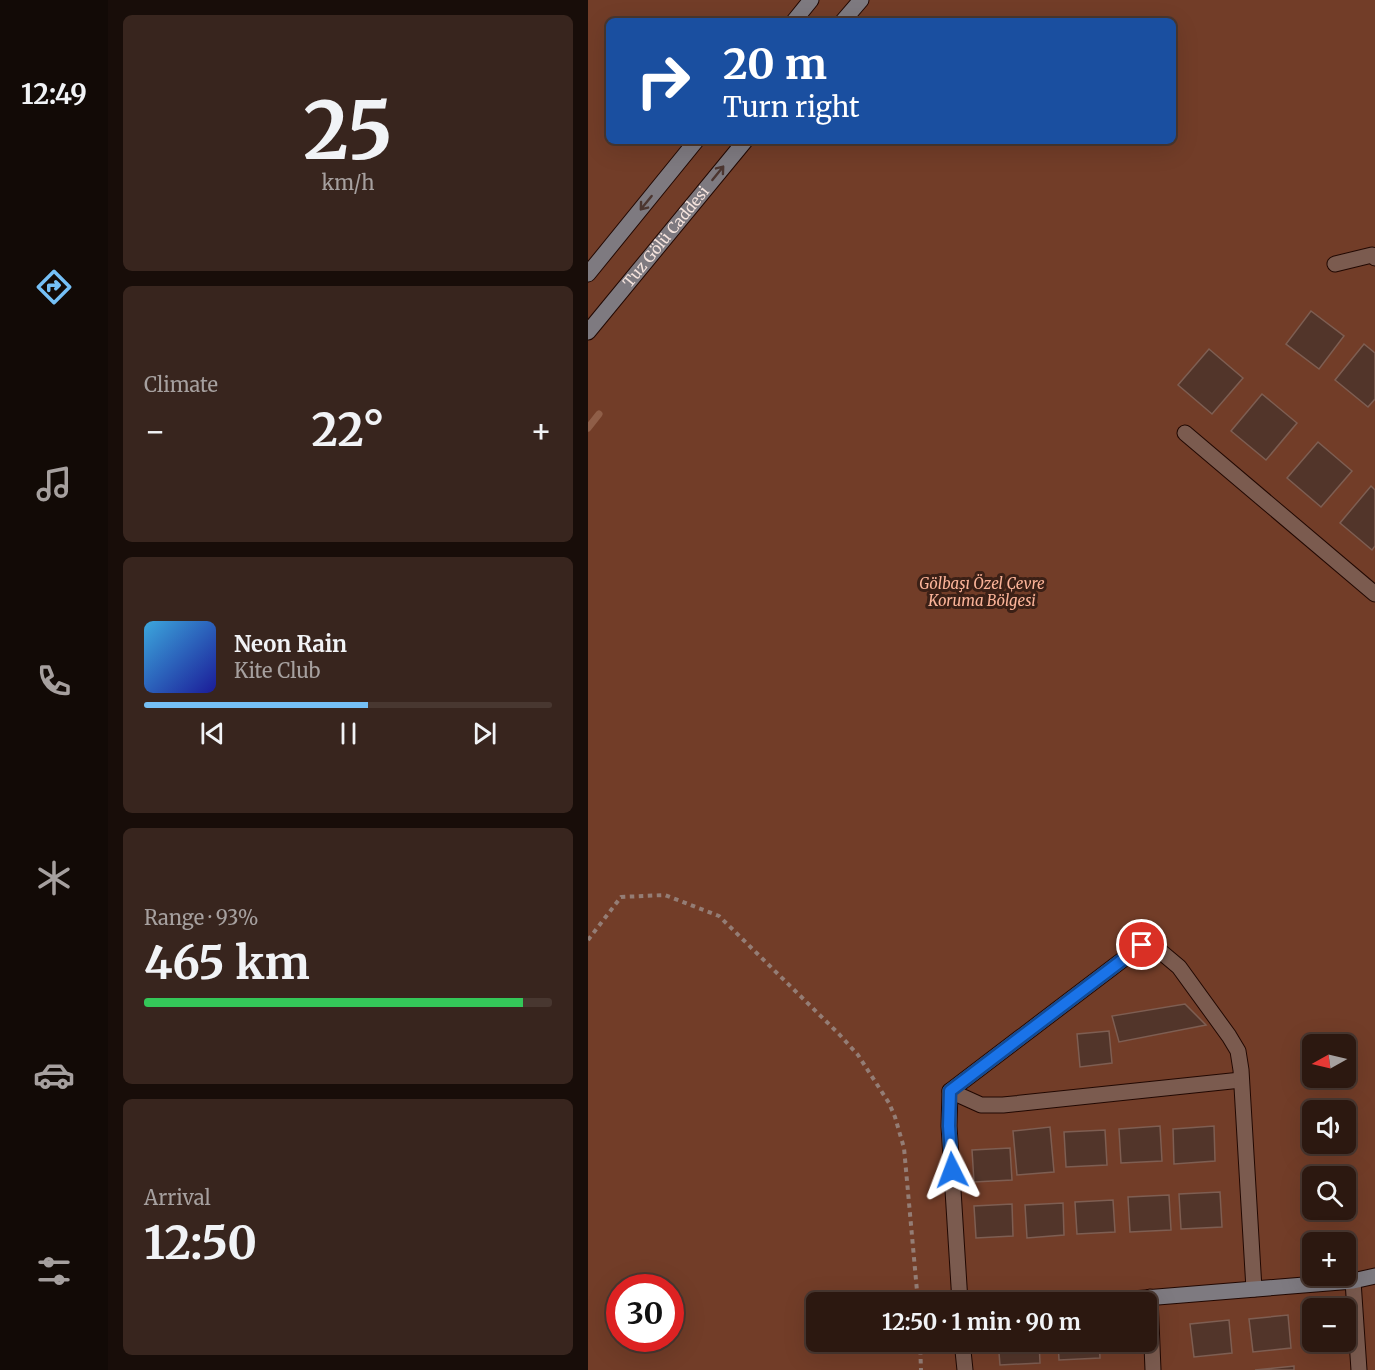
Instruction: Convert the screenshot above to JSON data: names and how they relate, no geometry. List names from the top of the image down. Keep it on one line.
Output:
{"streets":{"street":["Tuz Gölü Caddesi"]},"parks":["Gölbaşı Özel Çevre Koruma Bölgesi"],"north":"left","page":{"tabs":"12:49","tile":[["25","km/h"],"Climate",["Range · 93%","465 km"],["Arrival","12:50"]],"turn":["20 m","Turn right"],"heat":["−","22°","+"],"song":["Neon Rain","Kite Club"],"map_buttons":["+","−"],"limit":"30","trip":"12:50 · 1 min · 90 m"}}
